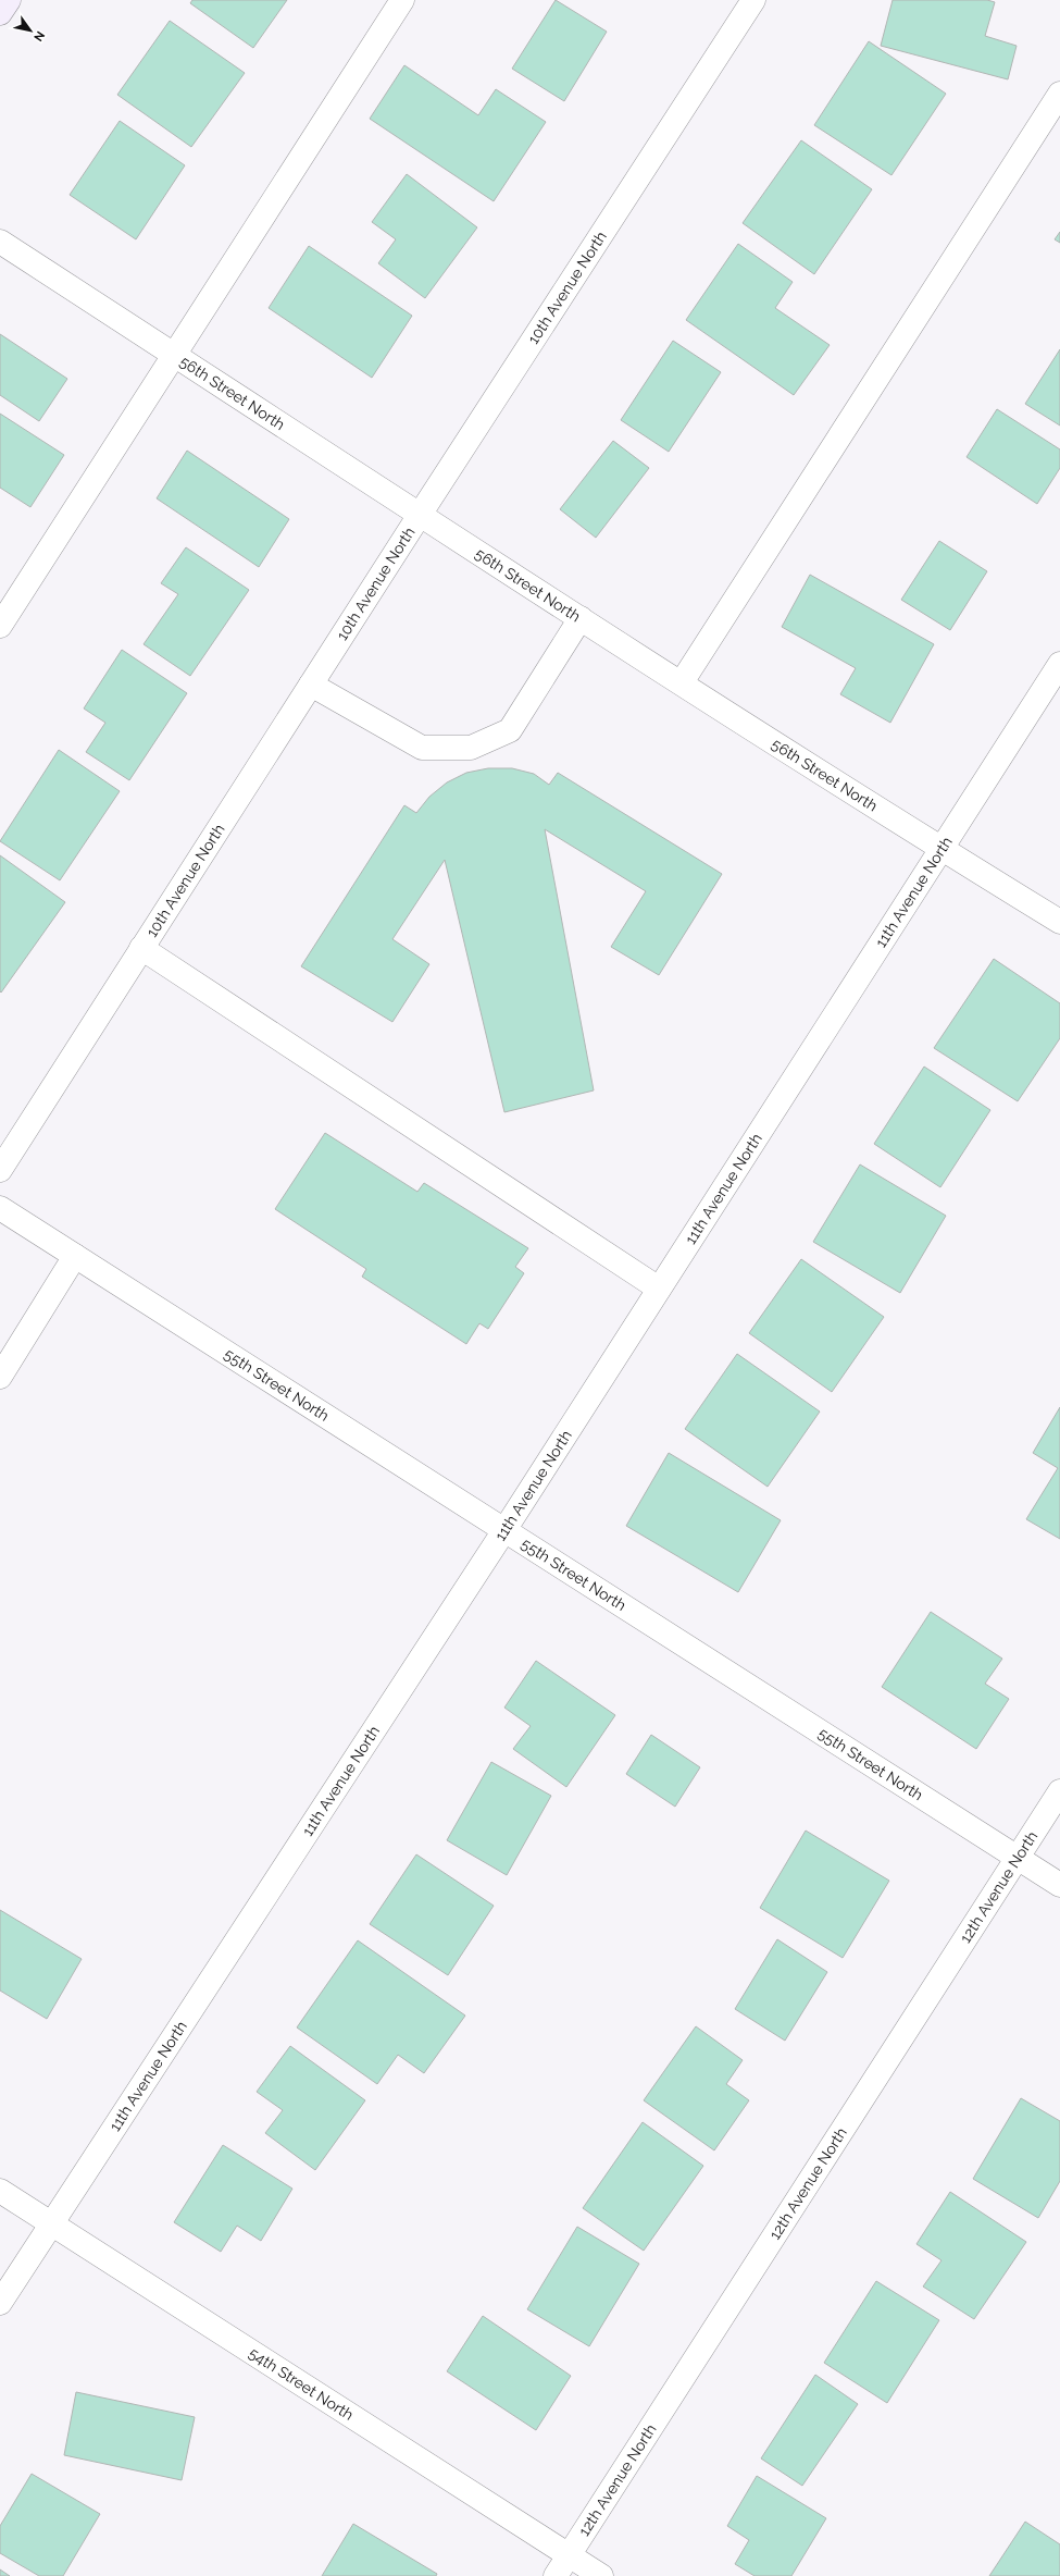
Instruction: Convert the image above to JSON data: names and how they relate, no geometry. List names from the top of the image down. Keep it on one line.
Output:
{"streets":{"street":["10th Avenue North","56th Street North","11th Avenue North","55th Street North","12th Avenue North","54th Street North"]},"crossings":[["10th Avenue North","56th Street North"],["56th Street North","11th Avenue North"],["11th Avenue North","55th Street North"],["11th Avenue North","54th Street North"],["55th Street North","12th Avenue North"],["12th Avenue North","54th Street North"]],"north":"bottom right"}
